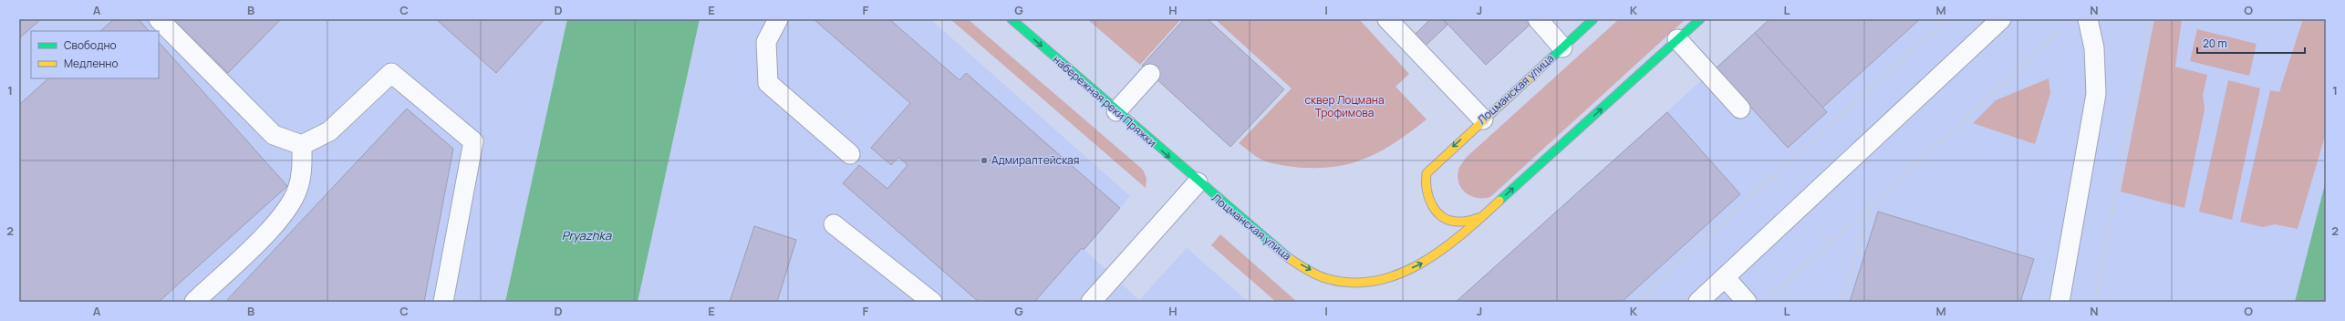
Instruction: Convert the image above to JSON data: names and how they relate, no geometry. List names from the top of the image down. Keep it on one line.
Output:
{"streets":{"main road":["Лоцманская улица","набережная реки Пряжки"]},"crossings":[["Лоцманская улица","набережная реки Пряжки"]],"one_way":["набережная реки Пряжки"],"water":["Pryazhka"],"parks":["сквер Лоцмана Трофимова"],"places":["Адмиралтейская"],"legend":["Свободно","Медленно"],"scale_bar":"20 m","grid":{"columns":["A","B","C","D","E","F","G","H","I","J","K","L","M","N","O"],"rows":["1","2"]}}
